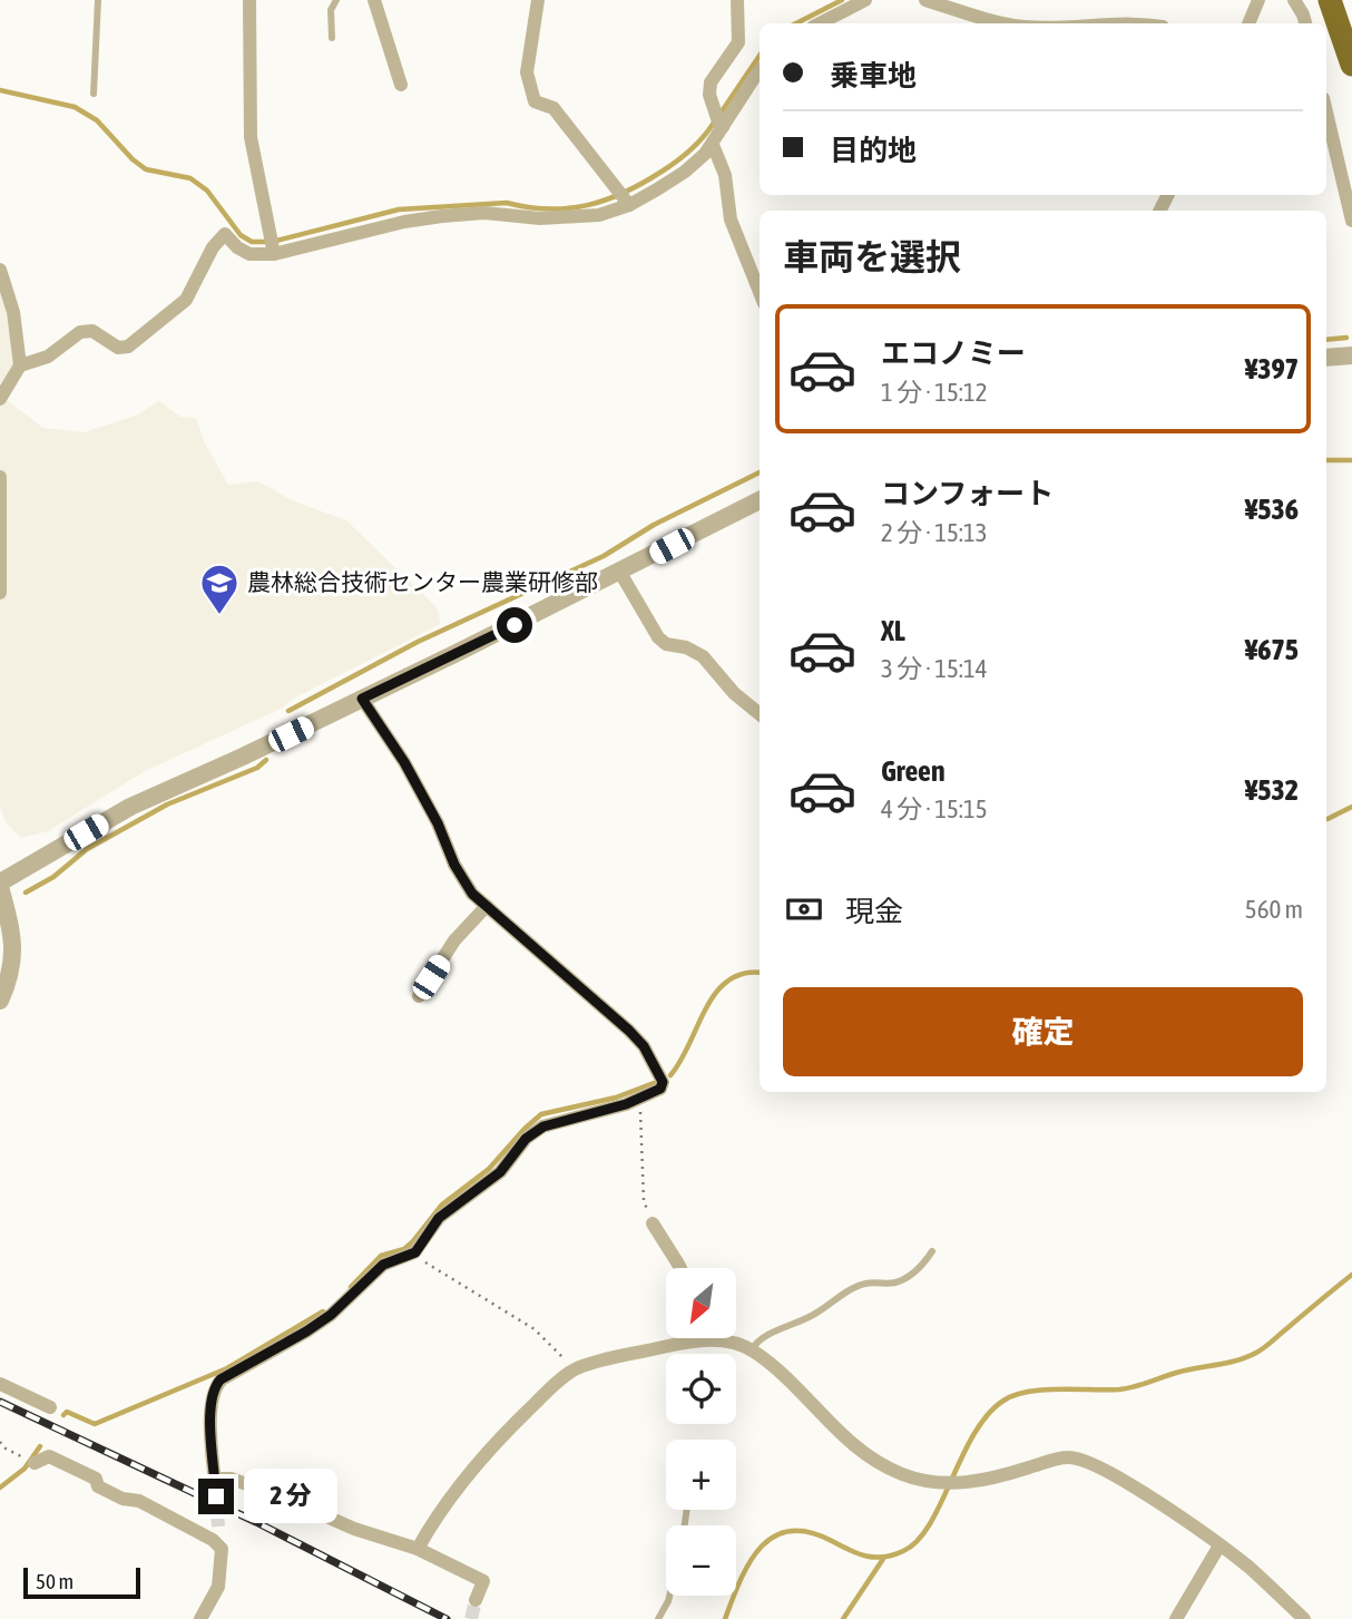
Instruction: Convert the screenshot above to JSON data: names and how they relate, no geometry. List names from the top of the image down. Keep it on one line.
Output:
{"places":{"school or university":["農林総合技術センター農業研修部"]},"scale_bar":"50 m","north":"bottom left","page":{"banner":["乗車地","目的地"],"heading":"車両を選択","list":[{"name":"エコノミー","note":"1 分 · 15:12","value":"¥397"},{"name":"コンフォート","note":"2 分 · 15:13","value":"¥536"},{"name":"XL","note":"3 分 · 15:14","value":"¥675"},{"name":"Green","note":"4 分 · 15:15","value":"¥532"}],"pay":["現金","560 m"],"buttons":"確定","map_buttons":["+","−"],"bubble":"2 分","scale":"50 m"}}
